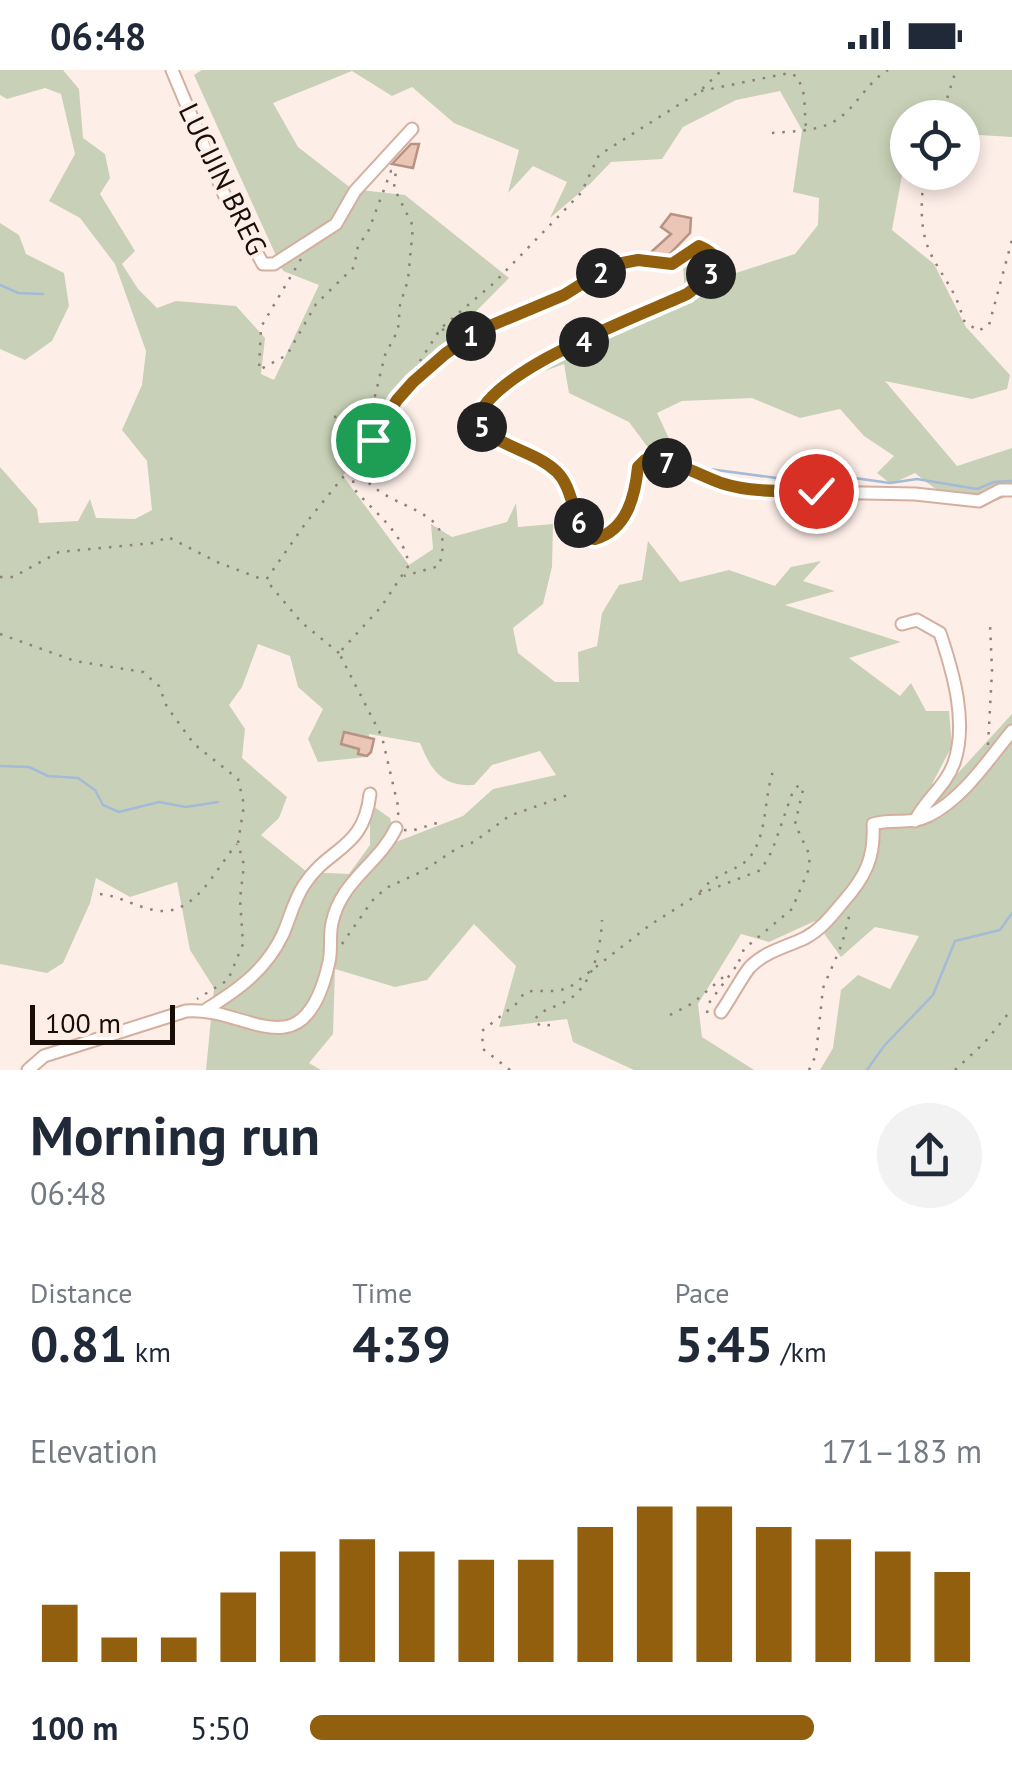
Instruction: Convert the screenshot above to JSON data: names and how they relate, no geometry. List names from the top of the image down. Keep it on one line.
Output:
{"streets":{"street":["LUCIJIN BREG"]},"scale_bar":"100 m","page":{"status":"06:48","pins":["2","3","1","4","5","7","6"],"scale":"100 m","heading":["Morning run","06:48"],"stats":[["Distance","0.81 km"],["Time","4:39"],["Pace","5:45 /km"]],"chart":["Elevation","171–183 m"],"list":[{"name":"100 m","note":"5:50"}]}}
